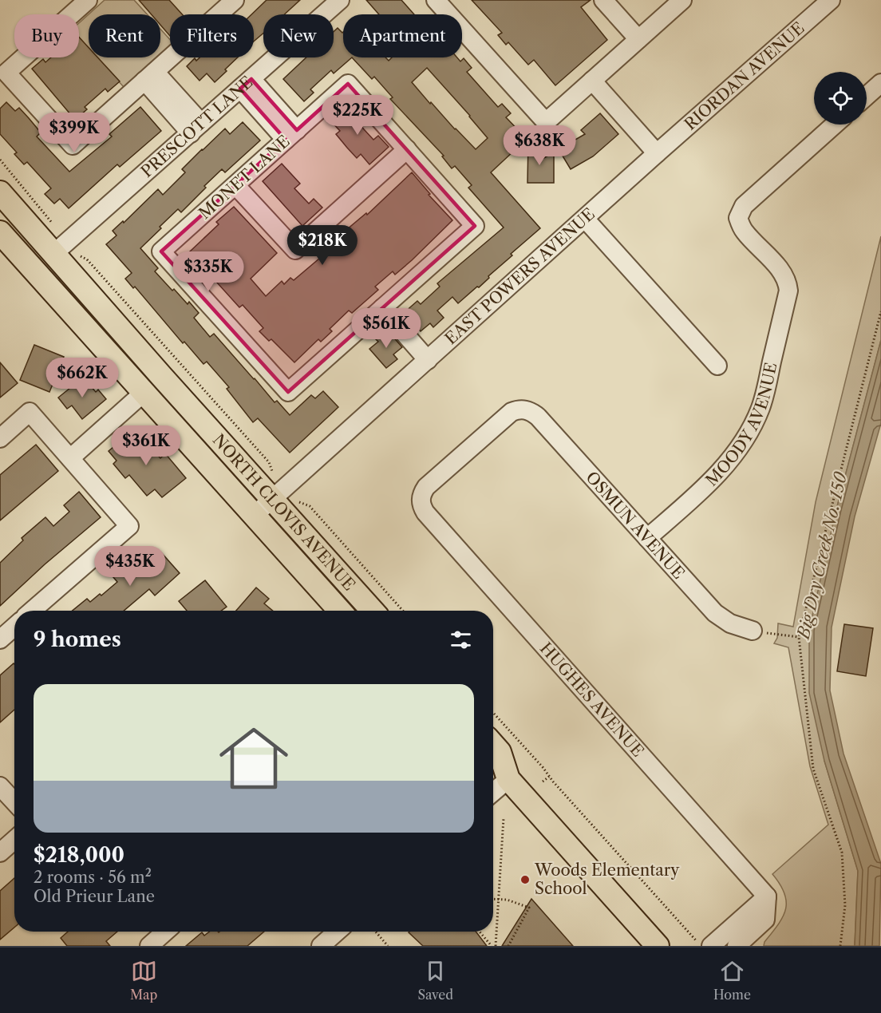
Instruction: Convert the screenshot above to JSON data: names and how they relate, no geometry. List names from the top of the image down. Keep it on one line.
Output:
{"streets":{"main road":["NORTH CLOVIS AVENUE"],"street":["RIORDAN AVENUE","PRESCOTT LANE","MONET LANE","EAST POWERS AVENUE","MOODY AVENUE","OSMUN AVENUE","HUGHES AVENUE"]},"crossings":[["RIORDAN AVENUE","EAST POWERS AVENUE"],["PRESCOTT LANE","NORTH CLOVIS AVENUE"],["EAST POWERS AVENUE","NORTH CLOVIS AVENUE"],["MOODY AVENUE","OSMUN AVENUE"],["OSMUN AVENUE","HUGHES AVENUE"]],"water":["Big Dry Creek No. 150"],"places":["Woods Elementary School"],"page":{"chip":["Buy","Rent","Filters","New","Apartment"],"price":["$225K","$399K","$638K","$218K","$335K","$561K","$662K","$361K","$435K"],"heading":"9 homes","list":[{"name":"$218,000","note":"2 rooms · 56 m² · Old Prieur Lane"}],"tabs":["Map","Saved","Home"]}}
